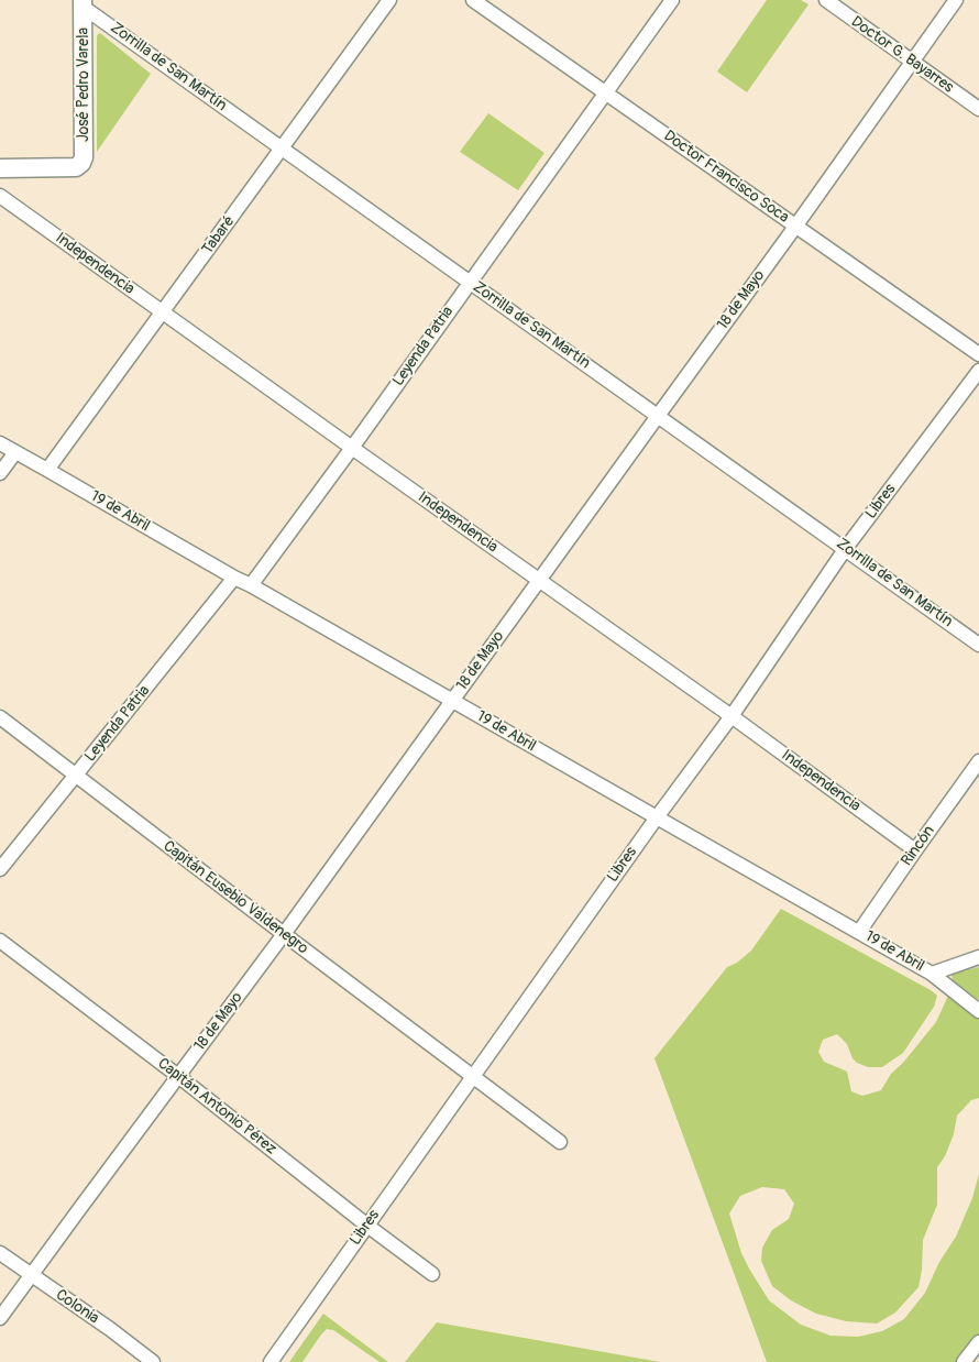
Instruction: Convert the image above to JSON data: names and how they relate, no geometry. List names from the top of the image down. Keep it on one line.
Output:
{"streets":{"street":["Doctor G. Bayarres","Zorrilla de San Martín","José Pedro Varela","Doctor Francisco Soca","Tabaré","Independencia","18 de Mayo","Leyenda Patria","Libres","19 de Abril","Rincón","Capitán Eusebio Valdenegro","Capitán Antonio Pérez","Colonia"]},"crossings":[["Doctor G. Bayarres","18 de Mayo"],["Zorrilla de San Martín","José Pedro Varela"],["Zorrilla de San Martín","Tabaré"],["Zorrilla de San Martín","18 de Mayo"],["Zorrilla de San Martín","Leyenda Patria"],["Zorrilla de San Martín","Libres"],["Doctor Francisco Soca","18 de Mayo"],["Doctor Francisco Soca","Leyenda Patria"],["Tabaré","Independencia"],["Tabaré","19 de Abril"],["Independencia","18 de Mayo"],["Independencia","Leyenda Patria"],["Independencia","Libres"],["Independencia","Rincón"],["18 de Mayo","19 de Abril"],["18 de Mayo","Capitán Eusebio Valdenegro"],["18 de Mayo","Capitán Antonio Pérez"],["18 de Mayo","Colonia"],["Leyenda Patria","19 de Abril"],["Leyenda Patria","Capitán Eusebio Valdenegro"],["Libres","19 de Abril"],["Libres","Capitán Eusebio Valdenegro"],["Libres","Capitán Antonio Pérez"],["19 de Abril","Rincón"]]}
